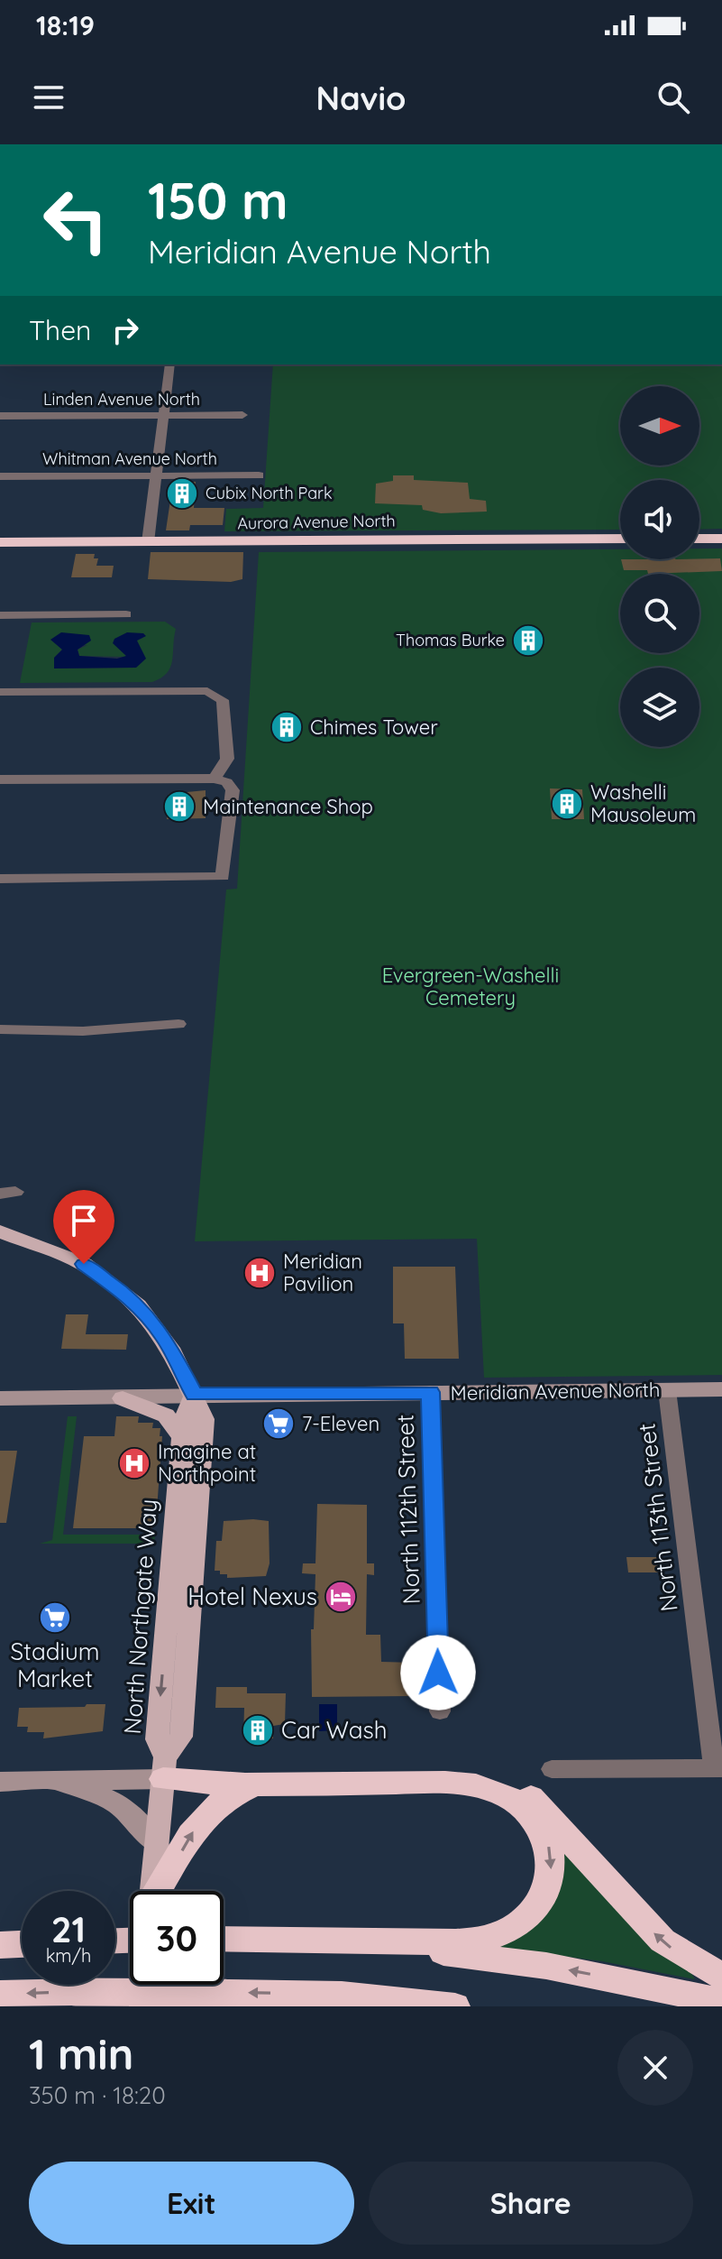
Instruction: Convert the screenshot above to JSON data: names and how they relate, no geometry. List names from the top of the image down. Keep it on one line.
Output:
{"streets":{"highway":["Aurora Avenue North"],"main road":["North Northgate Way"],"street":["Linden Avenue North","Whitman Avenue North","Meridian Avenue North","North 112th Street","North 113th Street"]},"crossings":[["Meridian Avenue North","North 112th Street"],["Meridian Avenue North","North 113th Street"],["Meridian Avenue North","North Northgate Way"]],"parks":["Evergreen-Washelli Cemetery"],"places":{"building":["Cubix North Park","Thomas Burke","Chimes Tower","Washelli Mausoleum","Maintenance Shop","Car Wash"],"hospital":["Meridian Pavilion","Imagine at Northpoint"],"supermarket":["7-Eleven","Stadium Market"],"hotel":["Hotel Nexus"]},"north":"right","page":{"status":"18:19","header":"Navio","turn":["150 m","Meridian Avenue North"],"then":"Then","speed":"21 km/h","limit":"30","heading":["1 min","350 m · 18:20"],"buttons":["Exit","Share"]}}
